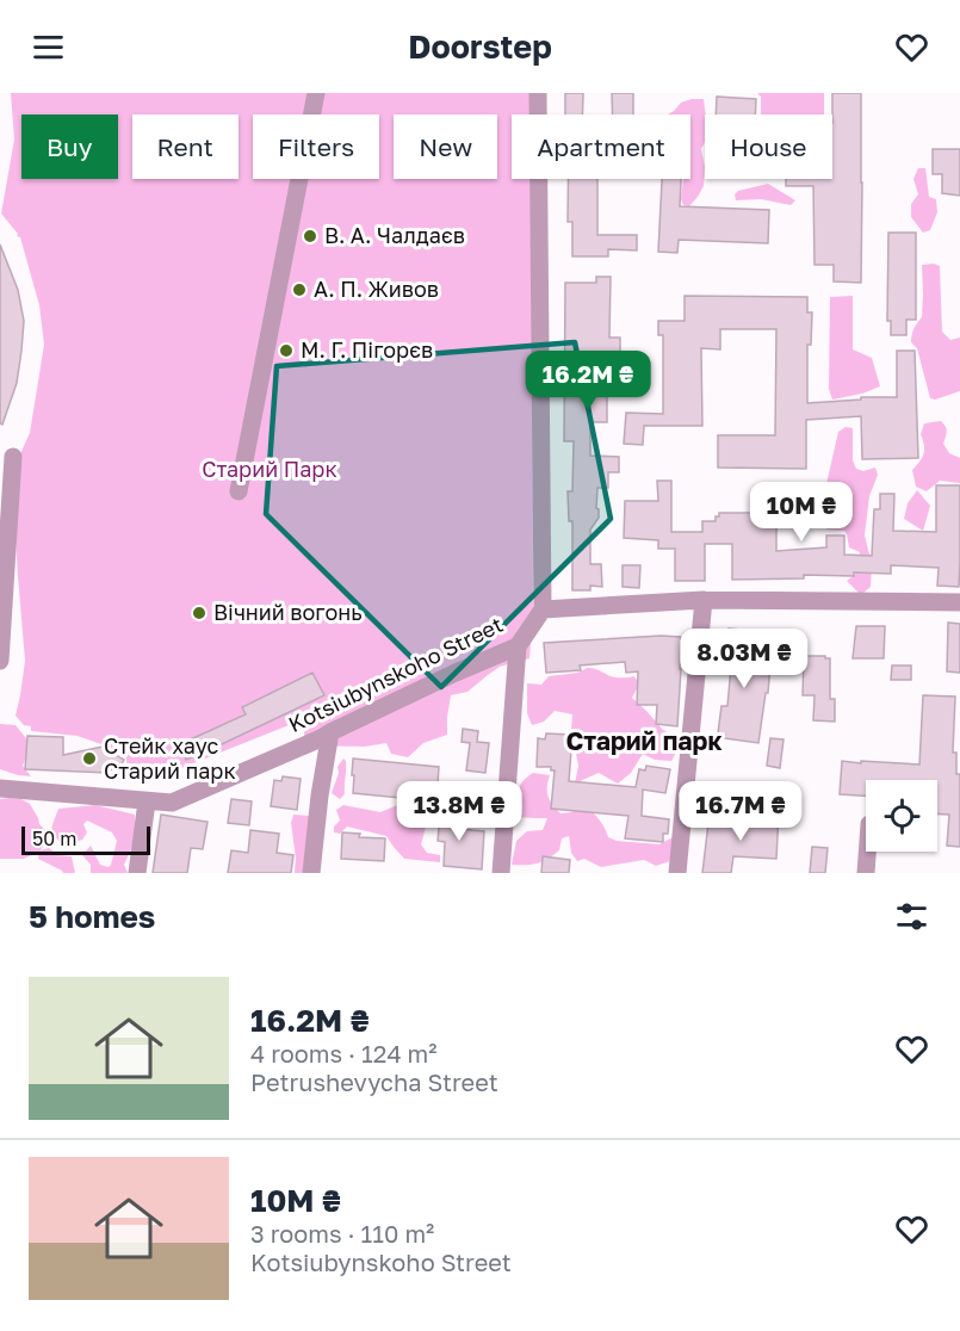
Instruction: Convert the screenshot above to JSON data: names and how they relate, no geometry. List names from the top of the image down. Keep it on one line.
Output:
{"streets":{"street":["Kotsiubynskoho Street"]},"districts":["Старий парк"],"parks":["Старий Парк"],"places":["В. А. Чалдаєв","А. П. Живов","М. Г. Пігорєв","Вічний вогонь","Стейк хаус Старий парк"],"scale_bar":"50 m","page":{"header":"Doorstep","chip":["Buy","Rent","Filters","New","Apartment","House"],"price":["16.2M ₴","10M ₴","8.03M ₴","13.8M ₴","16.7M ₴"],"scale":"50 m","heading":"5 homes","list":[{"name":"16.2M ₴","note":"4 rooms · 124 m² · Petrushevycha Street"},{"name":"10M ₴","note":"3 rooms · 110 m² · Kotsiubynskoho Street"}]}}
